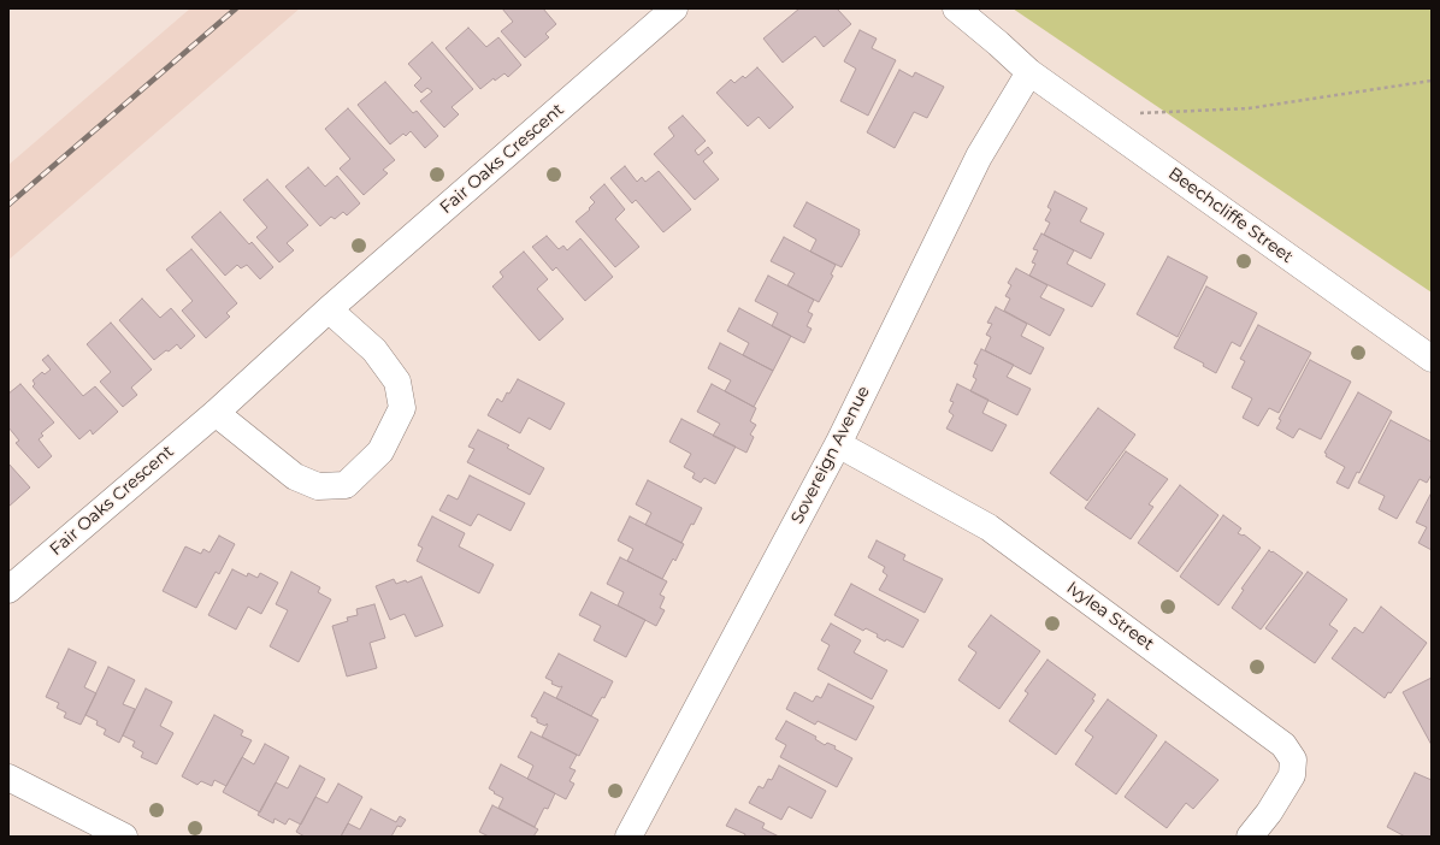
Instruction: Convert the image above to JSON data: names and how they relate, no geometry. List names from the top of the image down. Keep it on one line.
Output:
{"streets":{"street":["Fair Oaks Crescent","Beechcliffe Street","Sovereign Avenue","Ivylea Street"]},"crossings":[["Beechcliffe Street","Sovereign Avenue"],["Sovereign Avenue","Ivylea Street"]]}
